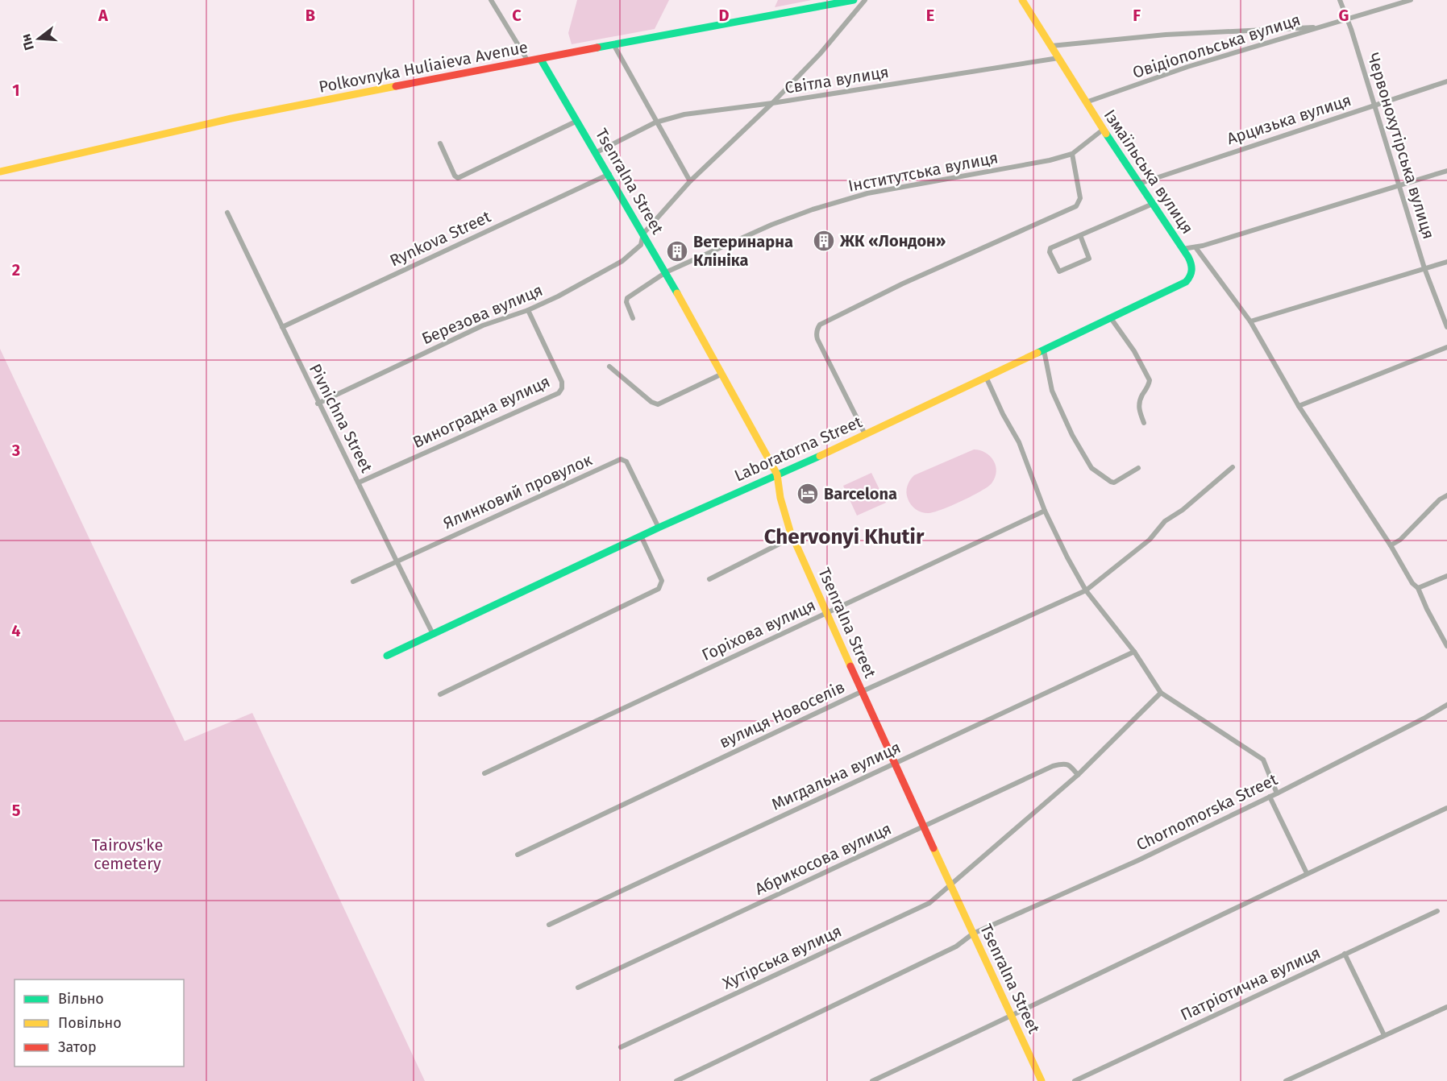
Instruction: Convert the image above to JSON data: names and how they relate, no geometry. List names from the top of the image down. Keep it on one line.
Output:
{"streets":{"street":["Овідіопольська вулиця","Polkovnyka Huliaieva Avenue","Світла вулиця","Арцизька вулиця","Червонохутірська вулиця","Інститутська вулиця","Ізмаїльська вулиця","Tsenralna Street","Rynkova Street","Березова вулиця","Виноградна вулиця","Pivnichna Street","Laboratorna Street","Ялинковий провулок","Горіхова вулиця","вулиця Новоселів","Мигдальна вулиця","Chornomorska Street","Абрикосова вулиця","Хутірська вулиця","Патріотична вулиця"]},"crossings":[["Овідіопольська вулиця","Червонохутірська вулиця"],["Овідіопольська вулиця","Ізмаїльська вулиця"],["Polkovnyka Huliaieva Avenue","Tsenralna Street"],["Світла вулиця","Ізмаїльська вулиця"],["Світла вулиця","Tsenralna Street"],["Світла вулиця","Березова вулиця"],["Арцизька вулиця","Червонохутірська вулиця"],["Арцизька вулиця","Ізмаїльська вулиця"],["Червонохутірська вулиця","Ізмаїльська вулиця"],["Інститутська вулиця","Ізмаїльська вулиця"],["Інститутська вулиця","Tsenralna Street"],["Ізмаїльська вулиця","Laboratorna Street"],["Tsenralna Street","Rynkova Street"],["Tsenralna Street","Березова вулиця"],["Tsenralna Street","Laboratorna Street"],["Tsenralna Street","Горіхова вулиця"],["Tsenralna Street","вулиця Новоселів"],["Tsenralna Street","Мигдальна вулиця"],["Tsenralna Street","Chornomorska Street"],["Tsenralna Street","Абрикосова вулиця"],["Tsenralna Street","Хутірська вулиця"],["Rynkova Street","Pivnichna Street"],["Березова вулиця","Виноградна вулиця"],["Березова вулиця","Pivnichna Street"],["Виноградна вулиця","Pivnichna Street"],["Pivnichna Street","Laboratorna Street"],["Pivnichna Street","Ялинковий провулок"],["Laboratorna Street","Ялинковий провулок"]],"districts":["Chervonyi Khutir"],"parks":["Tairovs'ke cemetery"],"places":{"building":["ЖК «Лондон»","Ветеринарна Клініка"],"hotel":["Barcelona"]},"legend":["Вільно","Повільно","Затор"],"north":"left","grid":{"columns":["A","B","C","D","E","F","G"],"rows":["1","2","3","4","5"]}}
